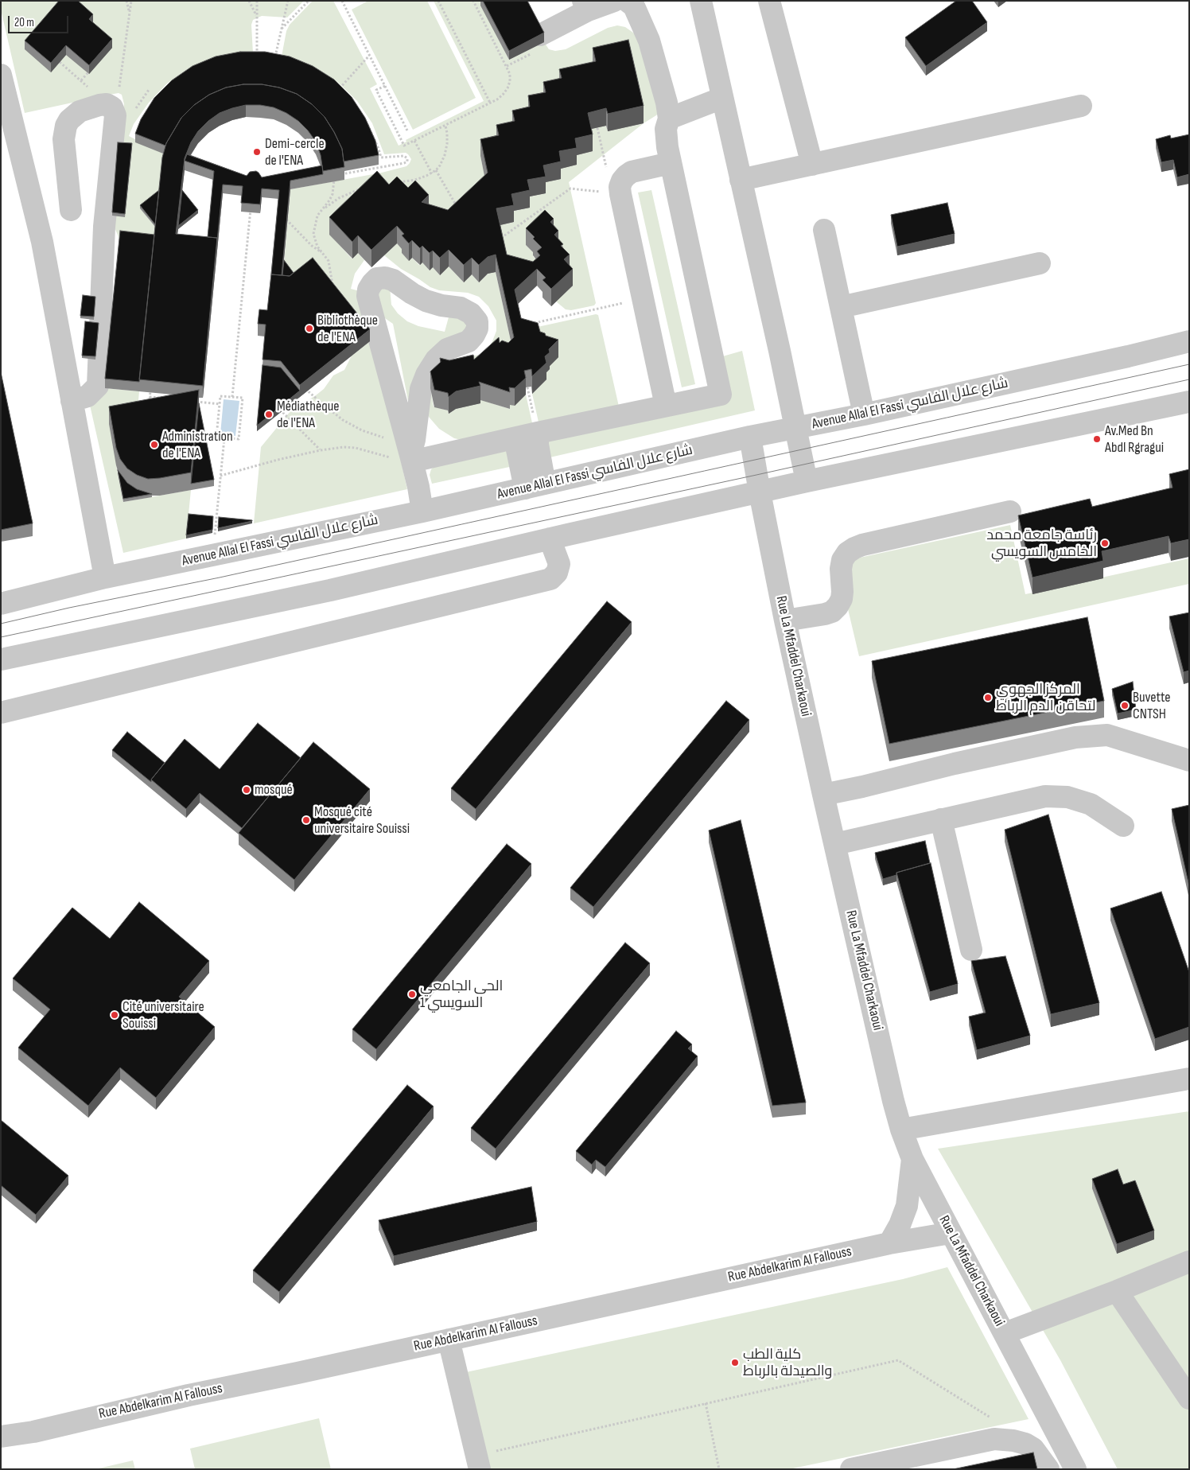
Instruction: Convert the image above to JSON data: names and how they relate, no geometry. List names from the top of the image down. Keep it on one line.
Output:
{"streets":{"street":["Avenue Allal El Fassi شارع علال الفاسي","Rue La Mfaddel Charkaoui","Rue Abdelkarim Al Fallouss"]},"crossings":[["Avenue Allal El Fassi شارع علال الفاسي","Rue La Mfaddel Charkaoui"],["Rue La Mfaddel Charkaoui","Rue Abdelkarim Al Fallouss"]],"places":["Demi-cercle de l'ENA","Bibliothèque de l'ENA","Médiathèque de l'ENA","Av.Med Bn Abdl Rgragui","Administration de l'ENA","رئاسة جامعة محمد الخامس السويسي","المركز الجهوي لتحاقن الدم الرباط","Buvette CNTSH","mosqué","Mosqué cité universitaire Souissi","الحي الجامعي السويسي 1","Cité universitaire Souissi","كلية الطب والصيدلة بالرباط"],"scale_bar":"20 m"}
